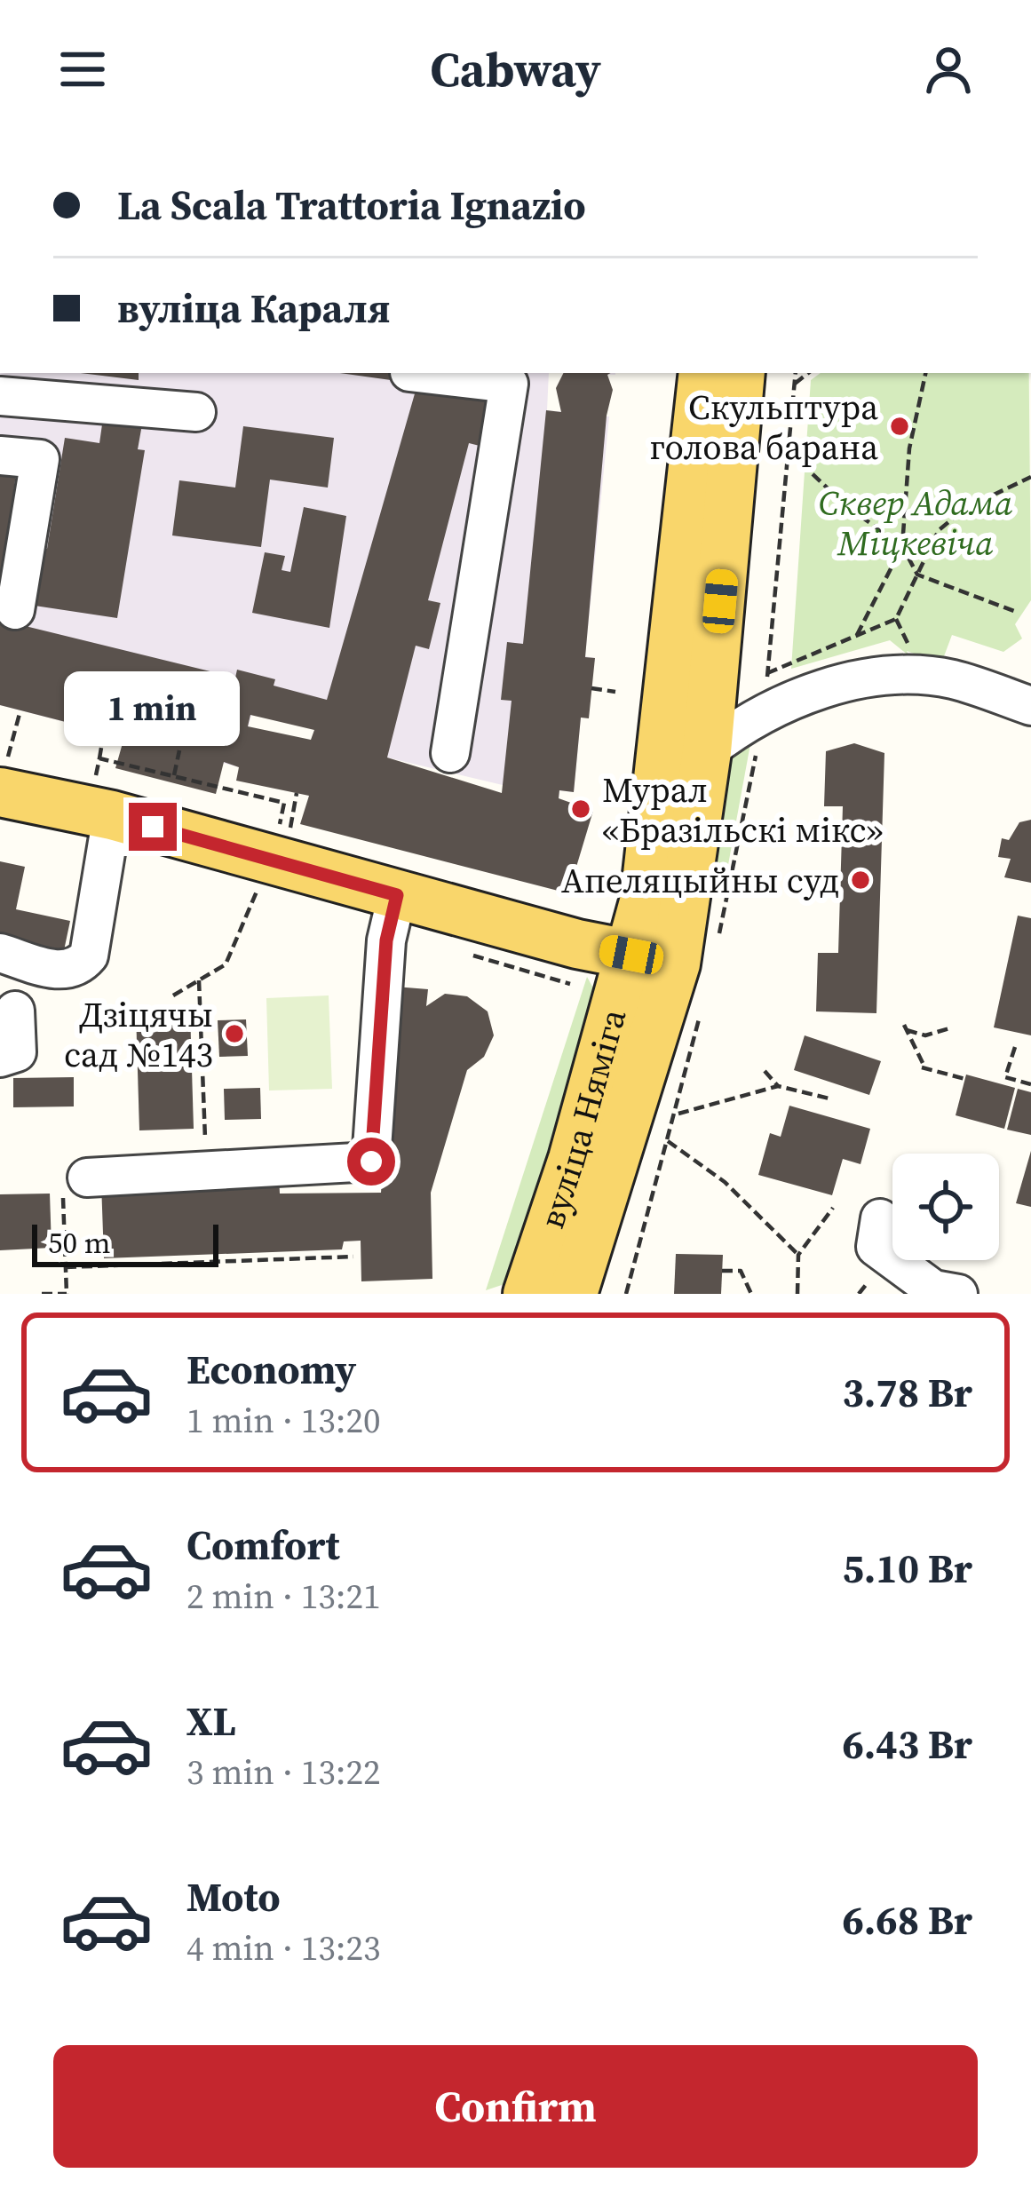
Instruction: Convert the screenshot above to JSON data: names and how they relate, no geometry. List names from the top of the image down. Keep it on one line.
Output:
{"streets":{"main road":["вуліца Няміга"]},"parks":["Сквер Адама Міцкевіча"],"places":["Скульптура голова барана","Мурал «Бразільскі мікс»","Апеляцыйны суд","Дзіцячы сад №143"],"scale_bar":"50 m","page":{"header":"Cabway","banner":["La Scala Trattoria Ignazio","вуліца Караля"],"bubble":"1 min","scale":"50 m","list":[{"name":"Economy","note":"1 min · 13:20","value":"3.78 Br"},{"name":"Comfort","note":"2 min · 13:21","value":"5.10 Br"},{"name":"XL","note":"3 min · 13:22","value":"6.43 Br"},{"name":"Moto","note":"4 min · 13:23","value":"6.68 Br"}],"buttons":"Confirm"}}
